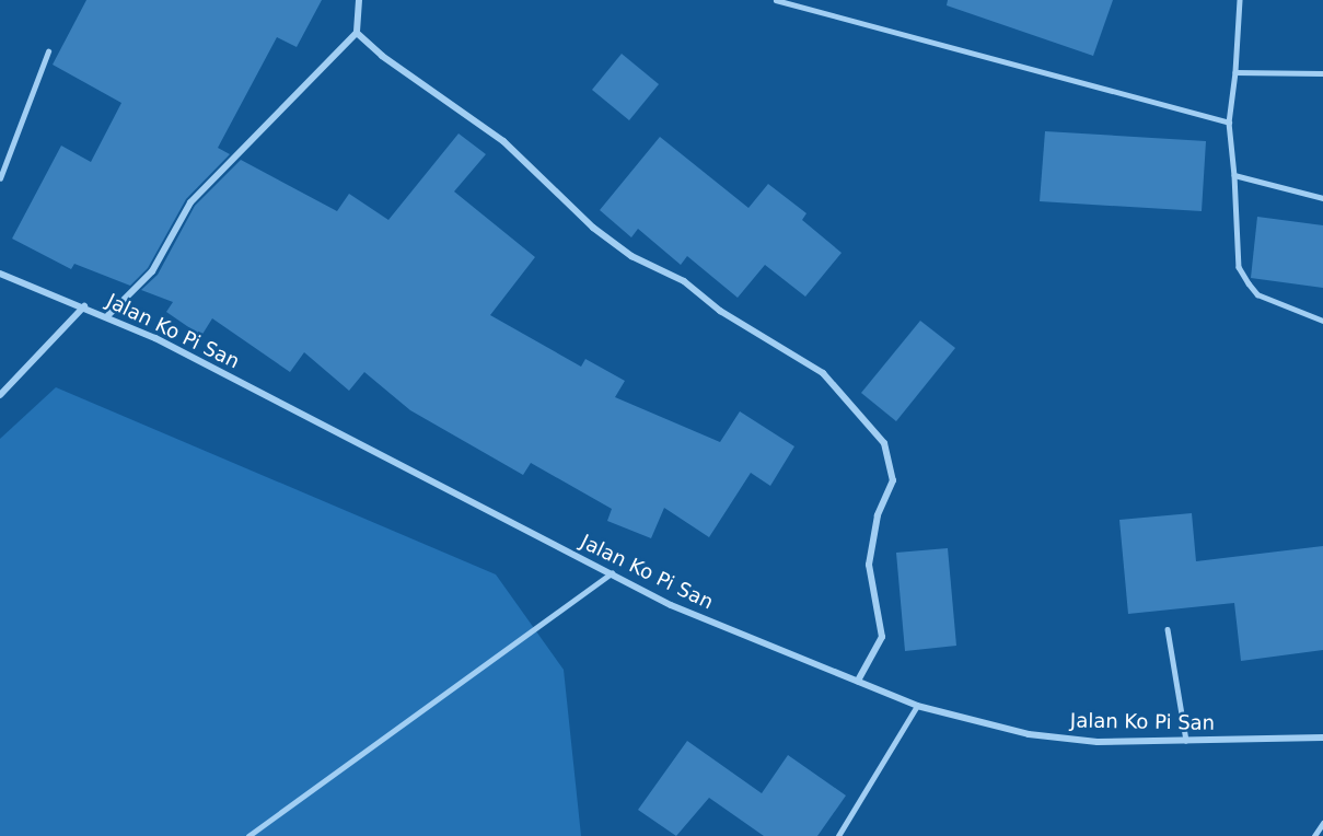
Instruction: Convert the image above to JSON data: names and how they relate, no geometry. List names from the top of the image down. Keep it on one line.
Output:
{"streets":{"street":["Jalan Ko Pi San"]}}
